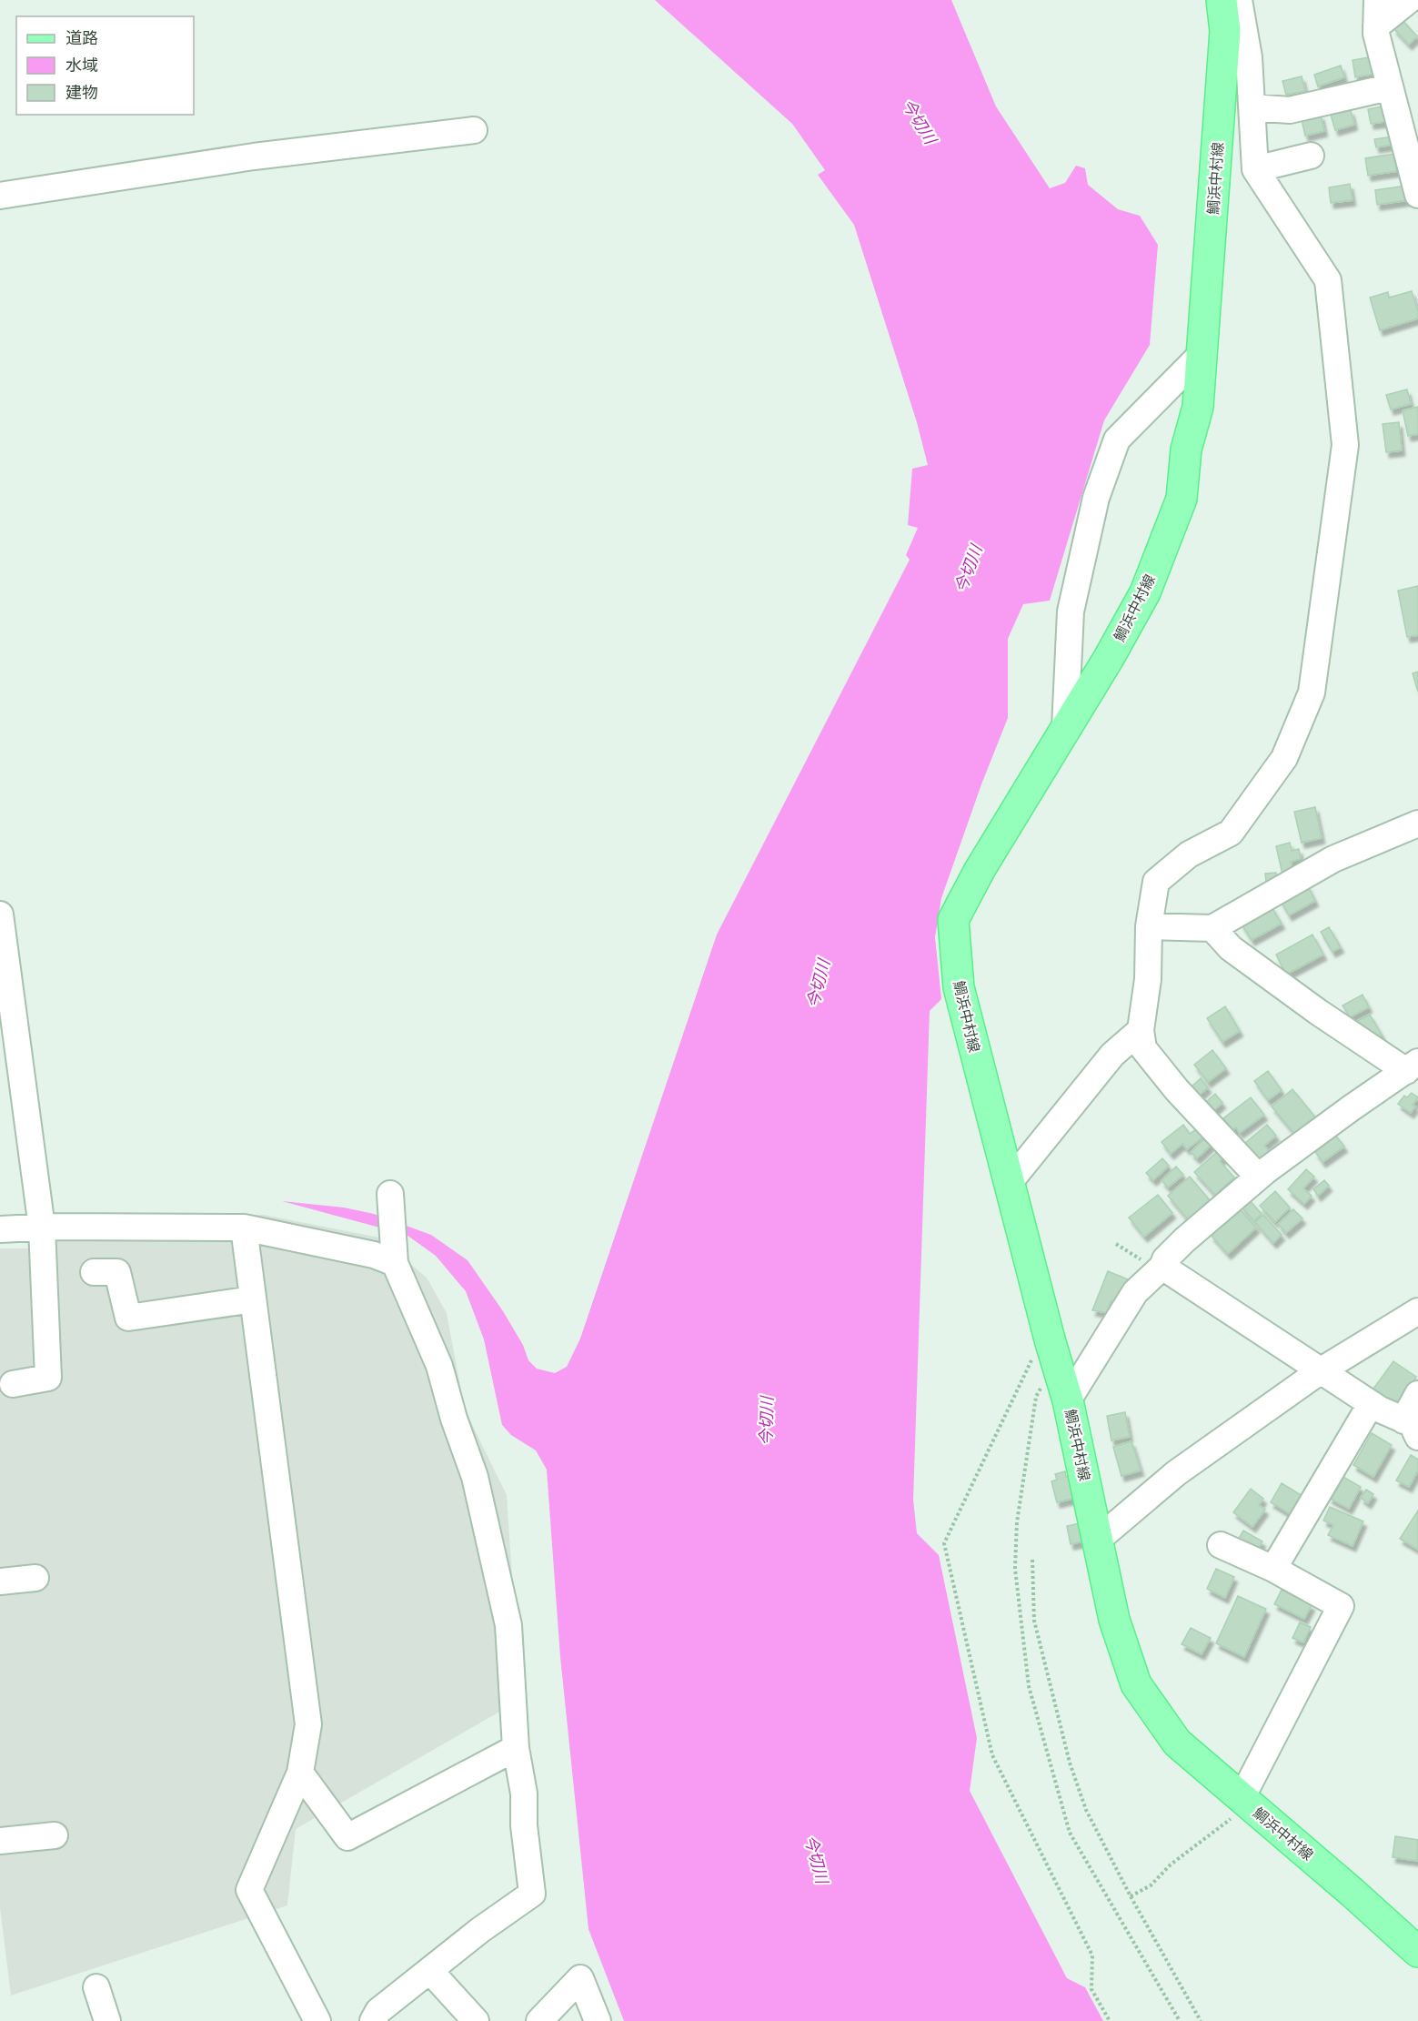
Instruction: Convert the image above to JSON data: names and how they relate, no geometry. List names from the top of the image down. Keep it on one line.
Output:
{"streets":{"main road":["鯛浜中村線"]},"water":["今切川"],"legend":["道路","水域","建物"]}
